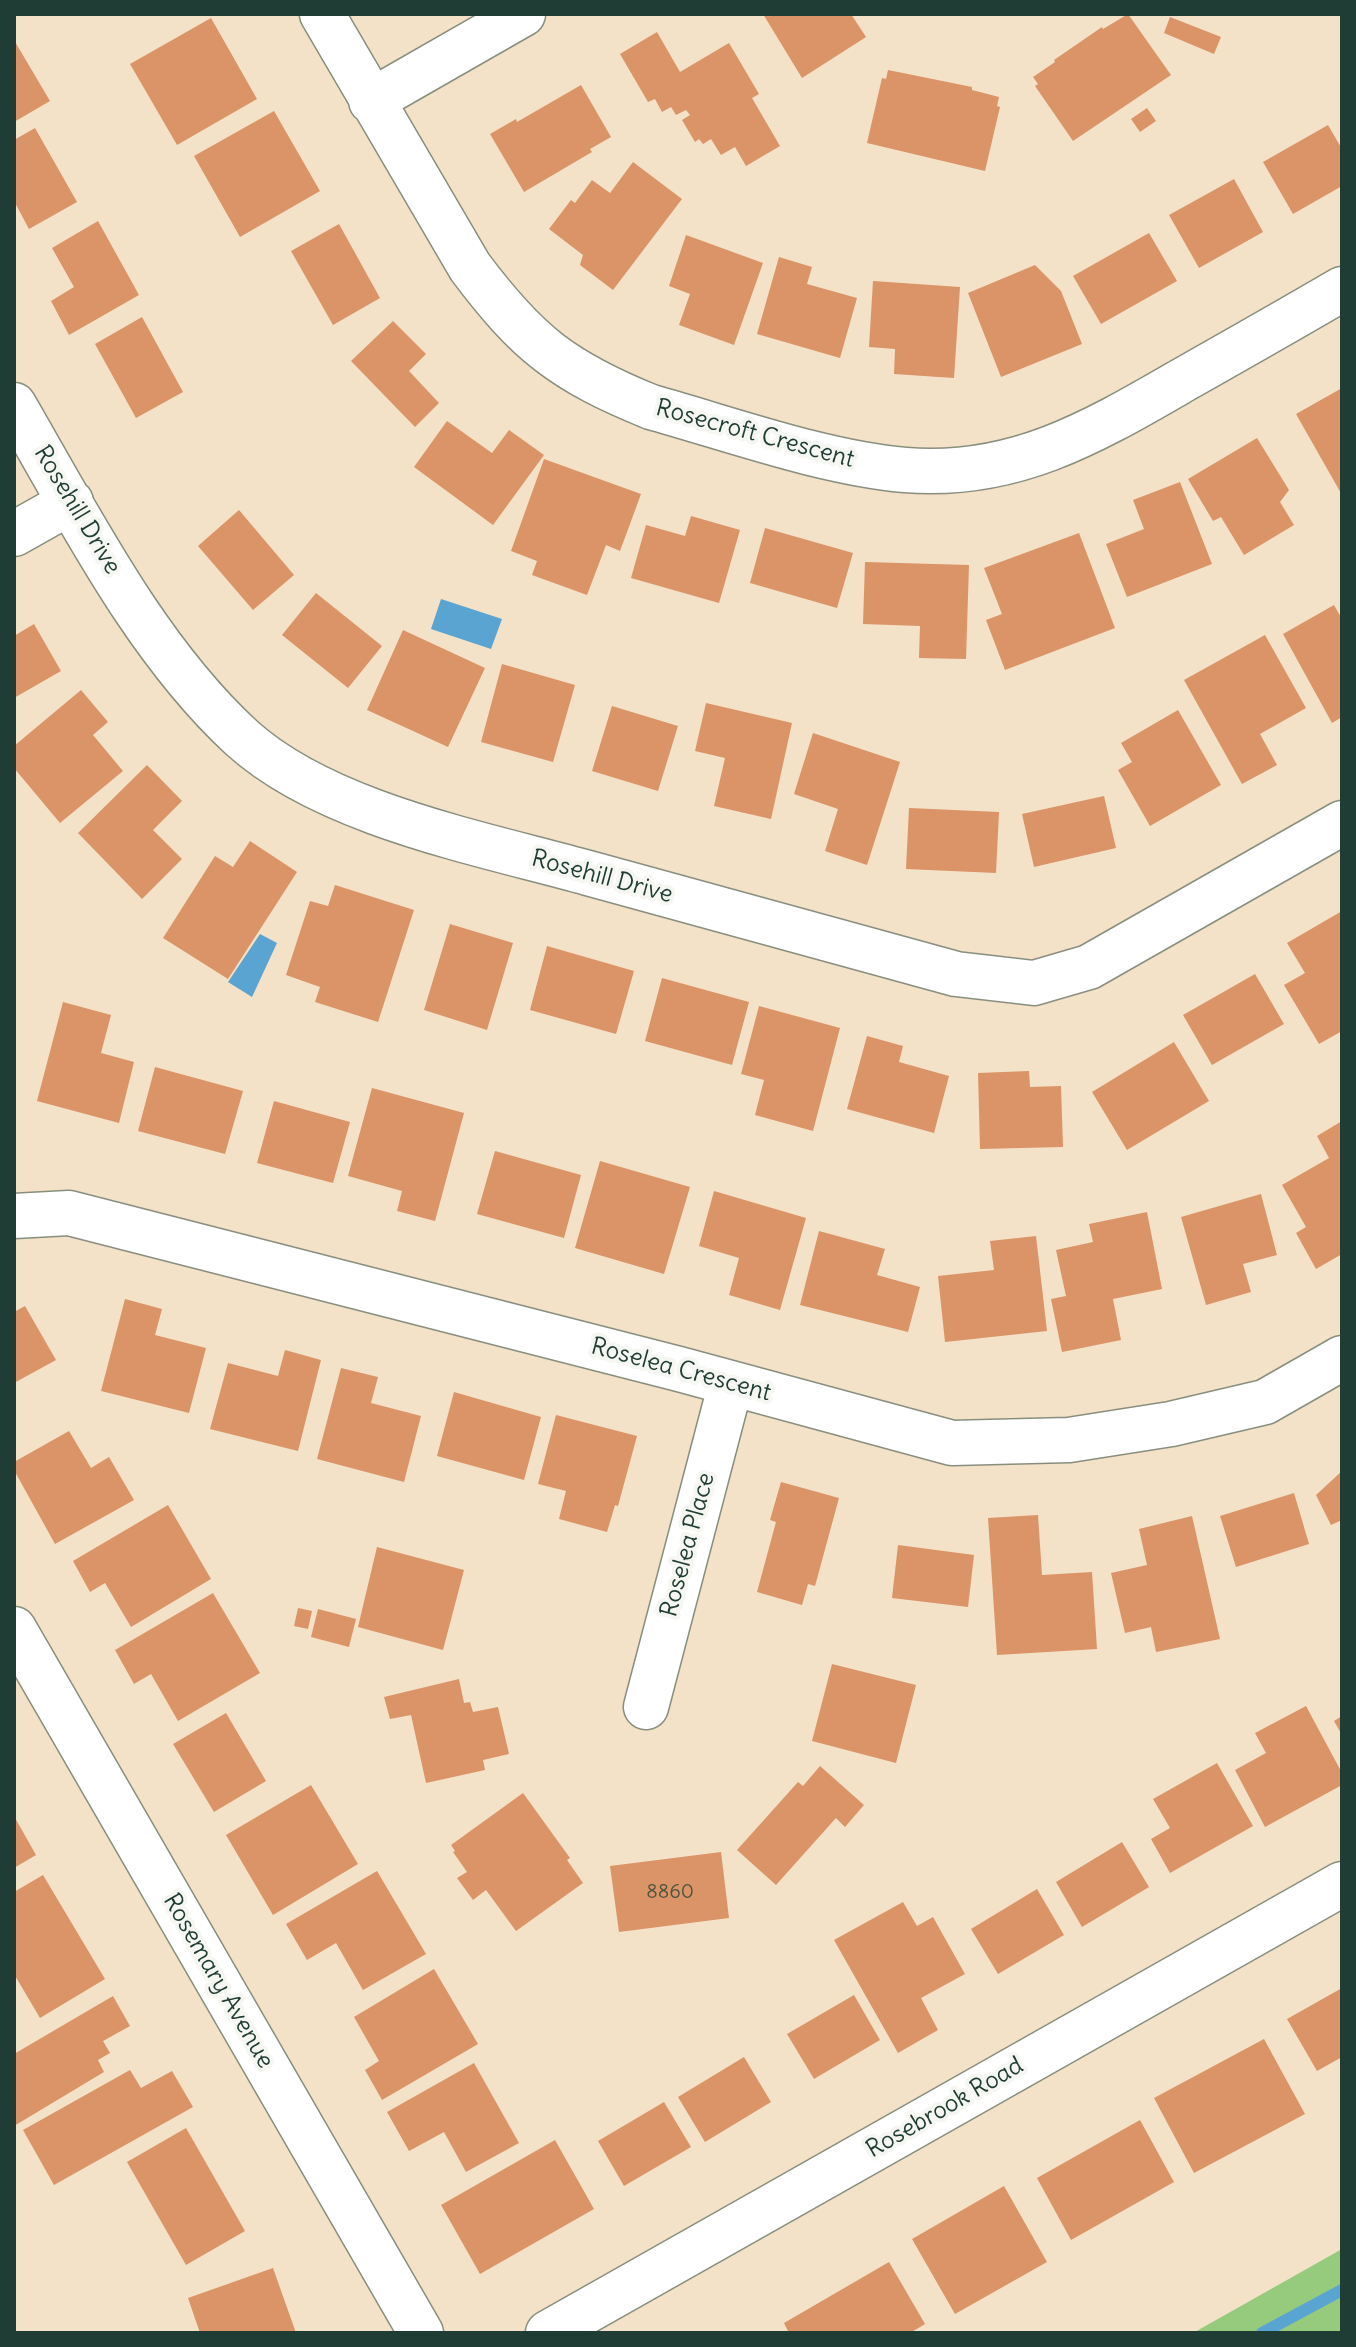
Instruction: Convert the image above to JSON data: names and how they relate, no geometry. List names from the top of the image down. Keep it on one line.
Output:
{"streets":{"street":["Rosecroft Crescent","Rosehill Drive","Roselea Crescent","Roselea Place","Rosemary Avenue","Rosebrook Road"]},"crossings":[["Roselea Crescent","Roselea Place"]],"house_numbers":["8860"]}
